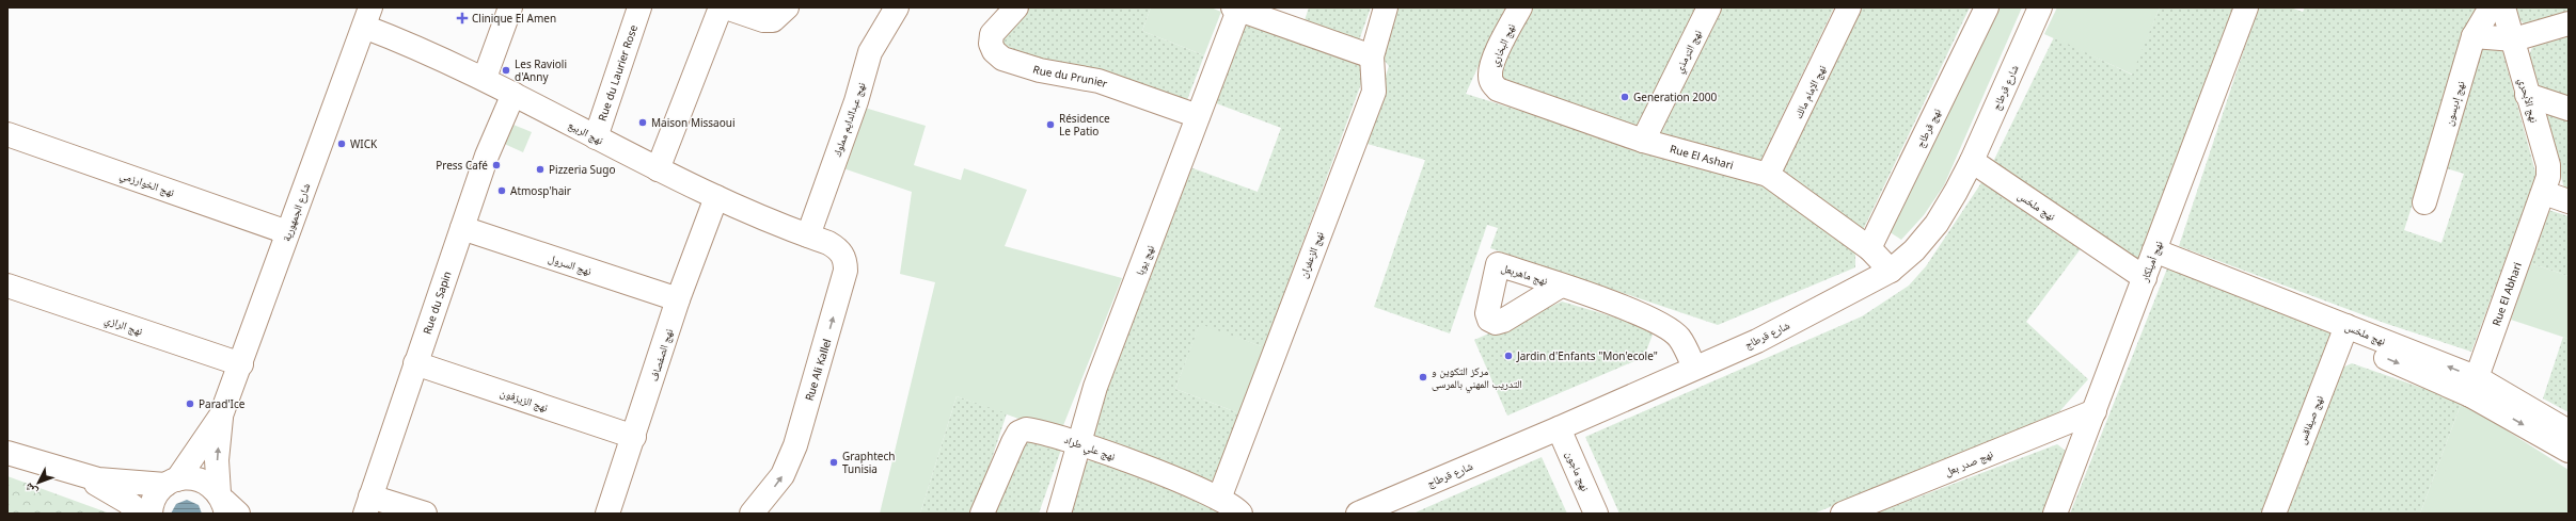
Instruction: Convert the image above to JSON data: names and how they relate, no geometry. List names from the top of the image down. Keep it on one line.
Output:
{"streets":{"street":["نهج البخاري","نهج الترمذي","Rue du Laurier Rose","Rue du Prunier","شارع قرطاج","نهج الإمام مالك","نهج الأبحري","نهج إديسون","نهج عبدالدايم مملوك","نهج قرطاج","نهج الربيع","Rue El Ashari","نهج الخوارزمي","نهج ملخس","شارع الجمهورية","نهج الزعفران","نهج يوبا","نهج أميلكار","نهج السرول","نهج ماهربعل","Rue El Abhari","Rue du Sapin","نهج الرازي","نهج الصفصاف","Rue Ali Kallel","نهج الزيزفون","نهج صيفاقس","نهج علي طراد","نهج صدر بعل","نهج ماجون"]},"crossings":[["نهج البخاري","Rue El Ashari"],["نهج الترمذي","Rue El Ashari"],["Rue du Laurier Rose","نهج الربيع"],["Rue du Prunier","نهج يوبا"],["شارع قرطاج","Rue El Ashari"],["شارع قرطاج","نهج ملخس"],["شارع قرطاج","نهج ماهربعل"],["شارع قرطاج","نهج ماجون"],["نهج الإمام مالك","Rue El Ashari"],["نهج الأبحري","Rue El Abhari"],["نهج عبدالدايم مملوك","نهج الربيع"],["نهج عبدالدايم مملوك","Rue Ali Kallel"],["نهج قرطاج","Rue El Ashari"],["نهج الربيع","شارع الجمهورية"],["نهج الربيع","Rue du Sapin"],["نهج الربيع","نهج الصفصاف"],["نهج الربيع","Rue Ali Kallel"],["نهج الخوارزمي","شارع الجمهورية"],["نهج ملخس","نهج أميلكار"],["نهج ملخس","Rue El Abhari"],["نهج ملخس","نهج صيفاقس"],["شارع الجمهورية","نهج الرازي"],["نهج الزعفران","نهج يوبا"],["نهج الزعفران","نهج علي طراد"],["نهج يوبا","نهج علي طراد"],["نهج أميلكار","نهج صدر بعل"],["نهج السرول","Rue du Sapin"],["نهج السرول","نهج الصفصاف"],["Rue du Sapin","نهج الزيزفون"],["نهج الصفصاف","نهج الزيزفون"]],"one_way":["Rue Ali Kallel"],"places":{"health":["Clinique El Amen"],"other":["Les Ravioli d'Anny","Generation 2000","Maison Missaoui","Résidence Le Patio","WICK","Press Café","Pizzeria Sugo","Atmosp'hair","Jardin d'Enfants \"Mon'ecole\"","مركز التكوين و التدريب المهني بالمرسى","Parad'Ice","Graphtech Tunisia"]},"north":"bottom left"}
